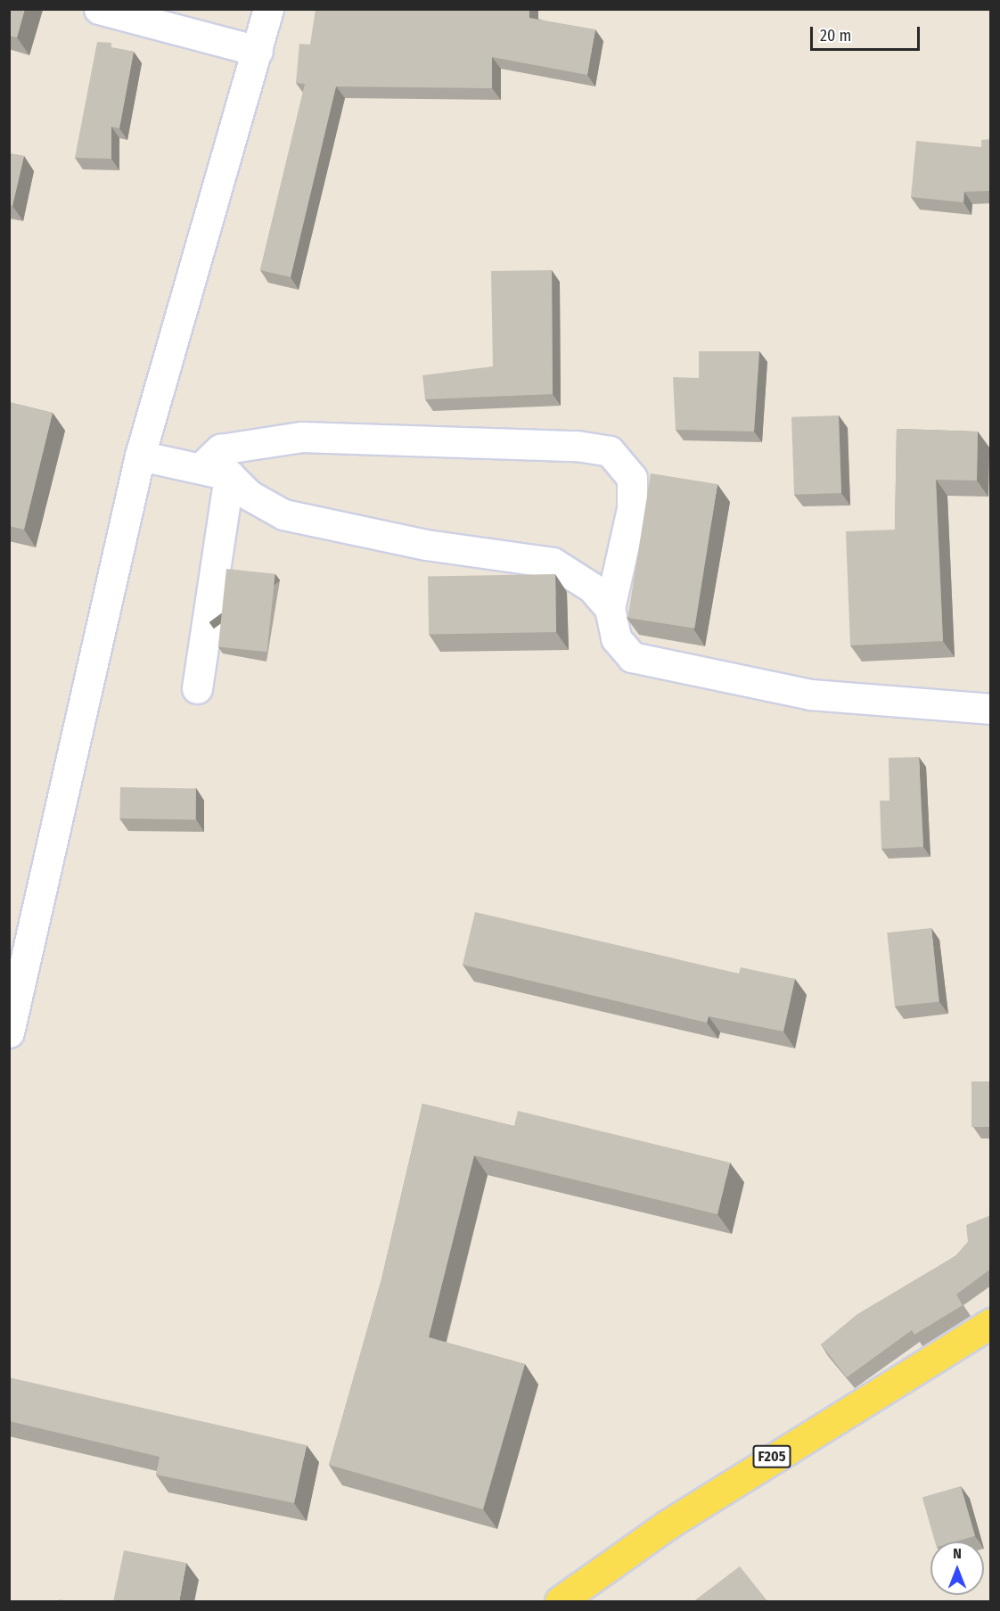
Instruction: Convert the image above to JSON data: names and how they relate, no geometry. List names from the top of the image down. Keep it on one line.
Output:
{"streets":{"main road":["F205"]},"scale_bar":"20 m","north":"top"}
